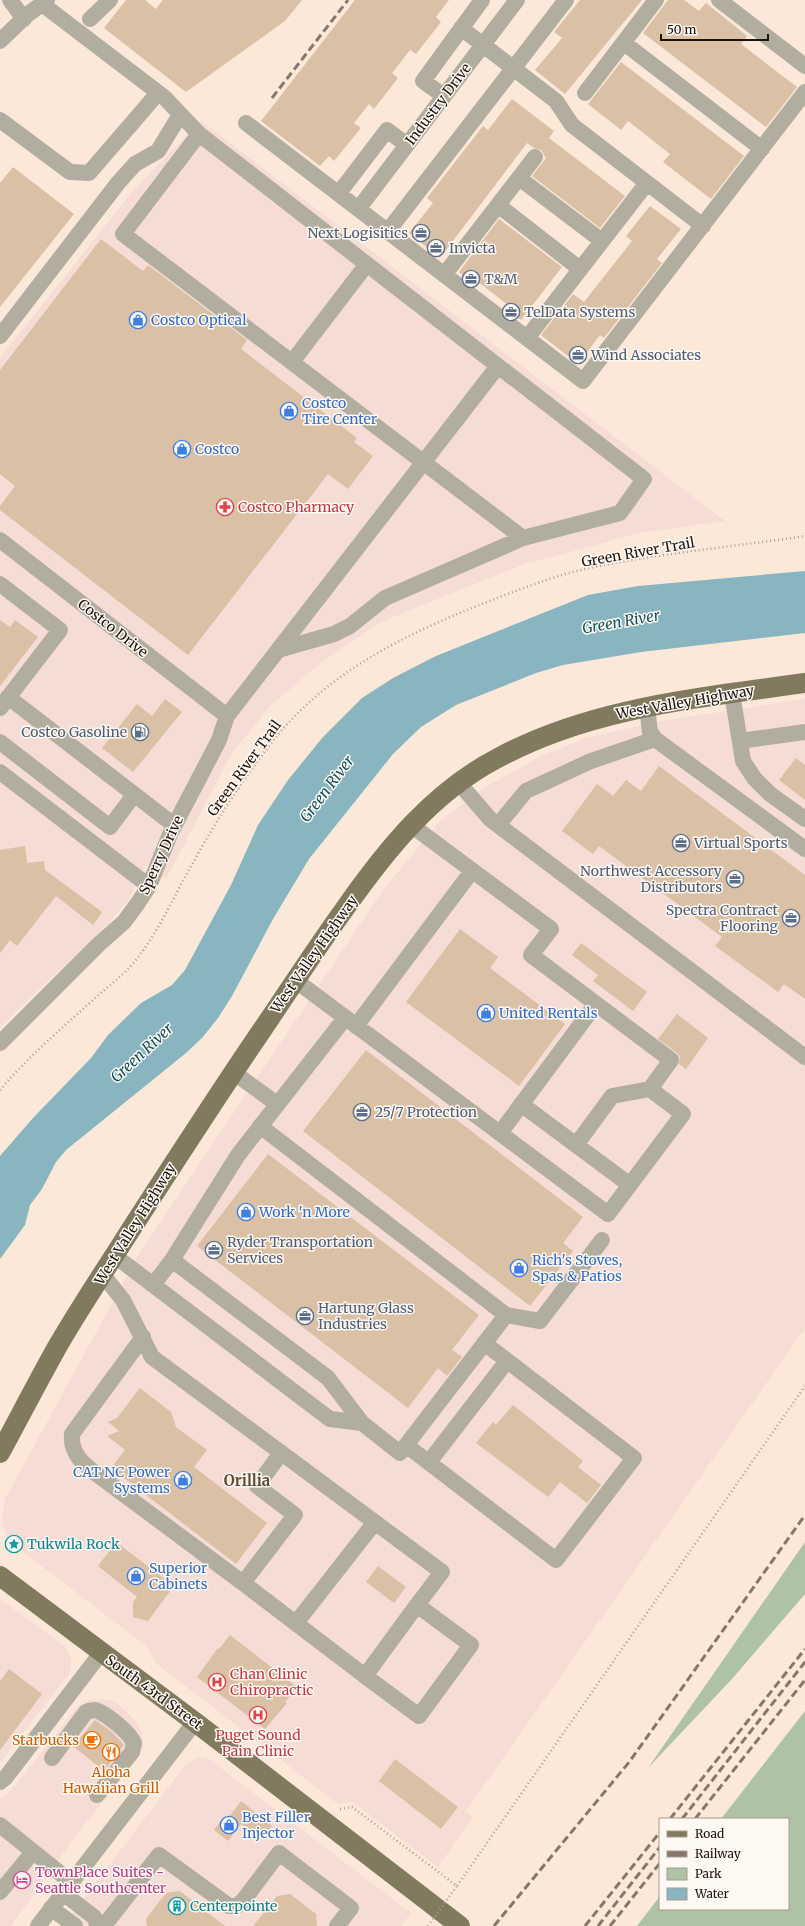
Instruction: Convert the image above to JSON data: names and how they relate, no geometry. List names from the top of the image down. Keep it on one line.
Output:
{"streets":{"main road":["West Valley Highway","South 43rd Street"],"street":["Industry Drive","Costco Drive","Sperry Drive"],"path":["Green River Trail"]},"crossings":[["Costco Drive","Sperry Drive"]],"districts":["Orillia"],"water":["Green River"],"places":{"office":["Next Logisitics","Invicta","T&M","TelData Systems","Wind Associates","Virtual Sports","Northwest Accessory Distributors","Spectra Contract Flooring","25/7 Protection","Ryder Transportation Services","Hartung Glass Industries"],"shop":["Costco Optical","Costco Tire Center","Costco","United Rentals","Work 'n More","Rich's Stoves, Spas & Patios","CAT NC Power Systems","Superior Cabinets","Best Filler Injector"],"pharmacy":["Costco Pharmacy"],"fuel station":["Costco Gasoline"],"place":["Tukwila Rock"],"hospital":["Chan Clinic Chiropractic","Puget Sound Pain Clinic"],"cafe":["Starbucks"],"restaurant":["Aloha Hawaiian Grill"],"hotel":["TownPlace Suites - Seattle Southcenter"],"building":["Centerpointe"]},"legend":["Road","Railway","Park","Water"],"scale_bar":"50 m"}
